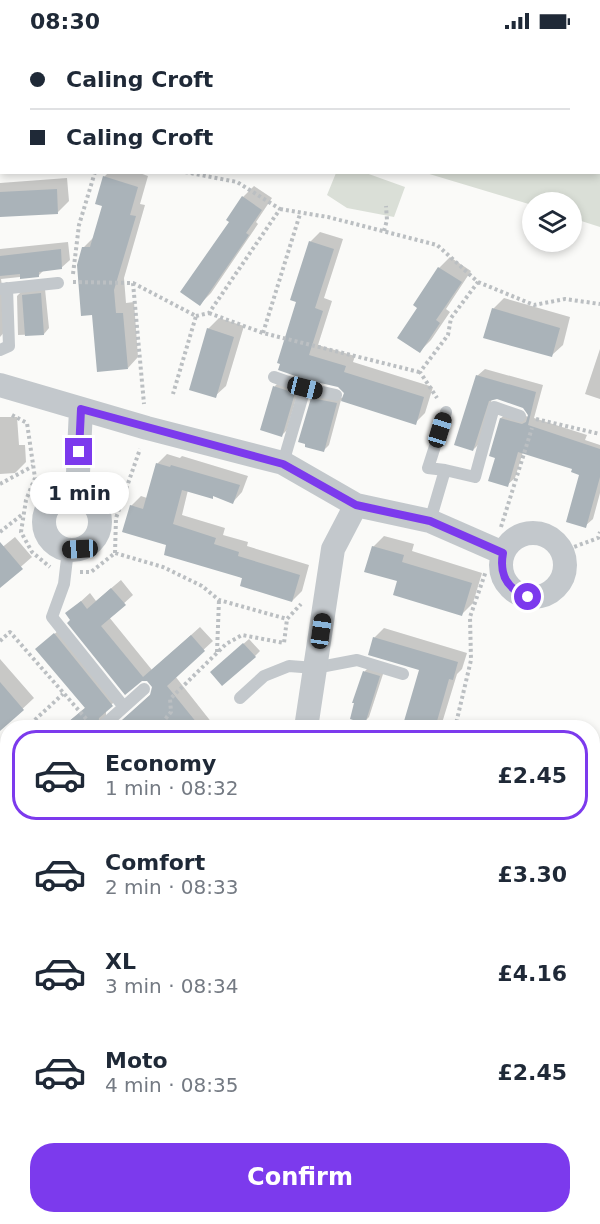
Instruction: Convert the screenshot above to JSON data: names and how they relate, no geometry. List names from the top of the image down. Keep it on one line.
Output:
{"page":{"status":"08:30","banner":["Caling Croft","Caling Croft"],"bubble":"1 min","list":[{"name":"Economy","note":"1 min · 08:32","value":"£2.45"},{"name":"Comfort","note":"2 min · 08:33","value":"£3.30"},{"name":"XL","note":"3 min · 08:34","value":"£4.16"},{"name":"Moto","note":"4 min · 08:35","value":"£2.45"}],"buttons":"Confirm"}}
